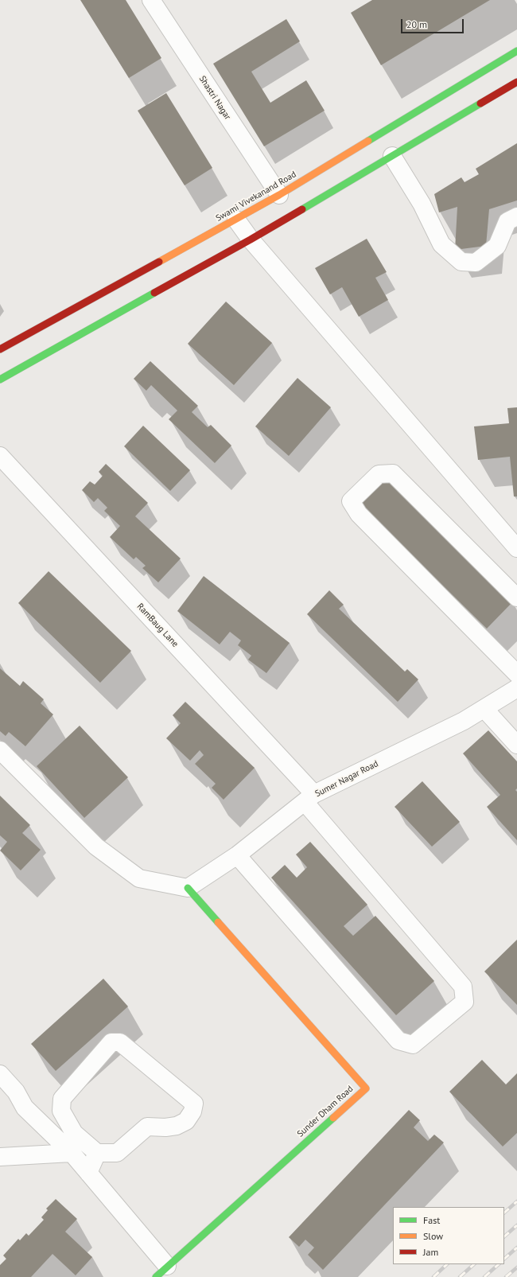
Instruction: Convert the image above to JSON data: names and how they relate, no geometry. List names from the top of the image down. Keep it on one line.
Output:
{"streets":{"main road":["Swami Vivekanand Road","Sunder Dham Road"],"street":["Shastri Nagar","RamBaug Lane","Sumer Nagar Road"]},"crossings":[["Shastri Nagar","Swami Vivekanand Road"],["RamBaug Lane","Sumer Nagar Road"],["Sumer Nagar Road","Sunder Dham Road"]],"legend":["Fast","Slow","Jam"],"scale_bar":"20 m"}
